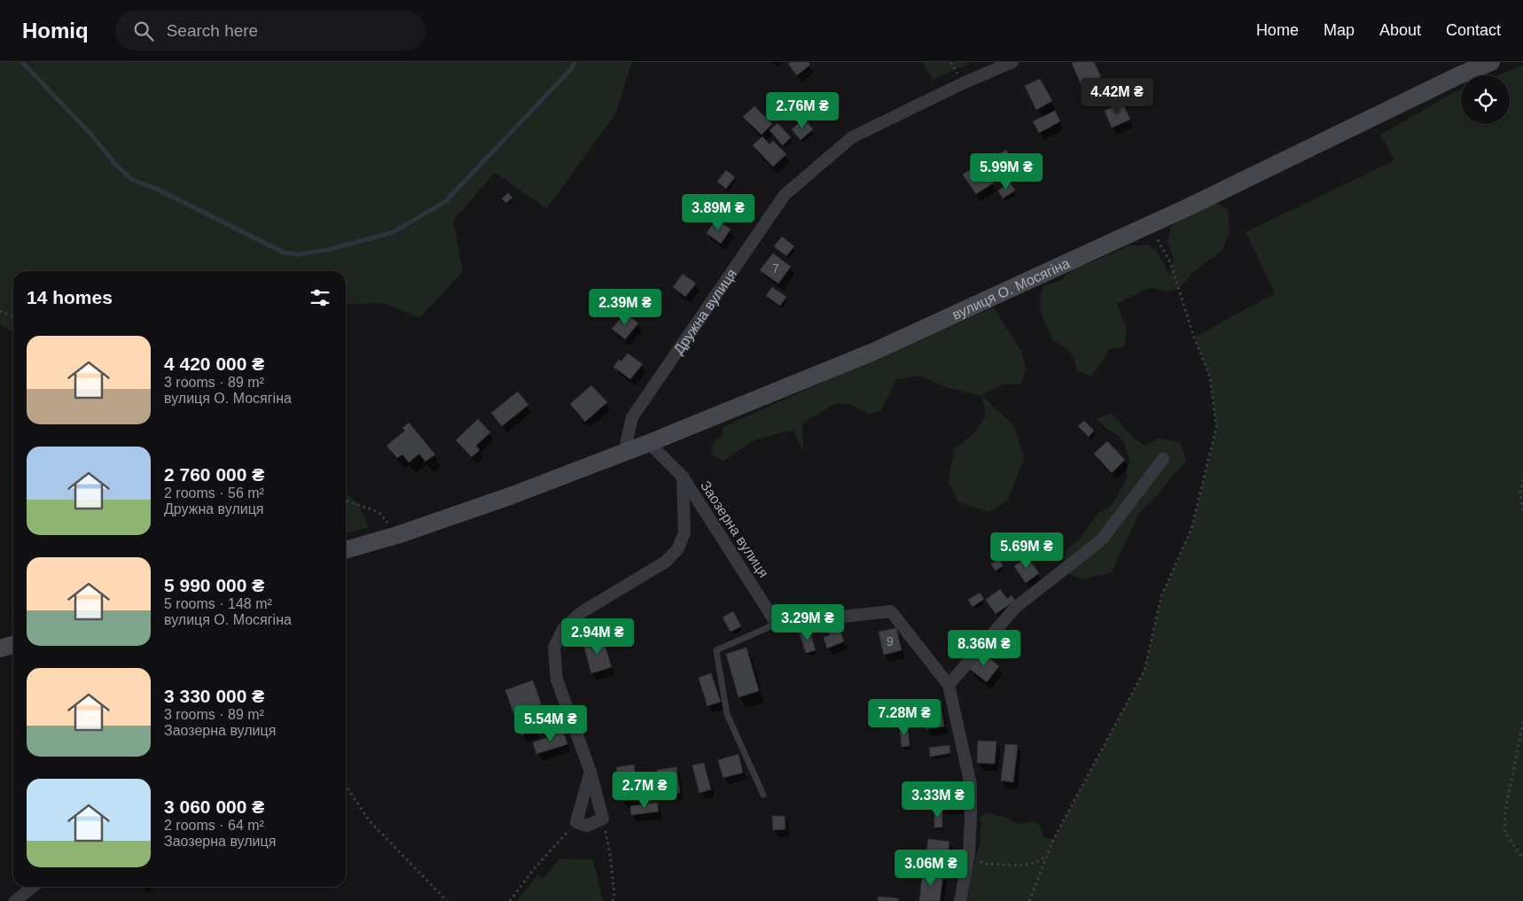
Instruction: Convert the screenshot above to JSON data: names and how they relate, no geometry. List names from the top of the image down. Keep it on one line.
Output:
{"streets":{"main road":["вулиця О. Мосягіна"],"street":["Дружна вулиця","Заозерна вулиця"]},"crossings":[["вулиця О. Мосягіна","Дружна вулиця"],["вулиця О. Мосягіна","Заозерна вулиця"]],"house_numbers":["7","9"],"page":{"header":"Homiq","search":"Search here","nav":["Home","Map","About","Contact"],"price":["4.42M ₴","2.76M ₴","5.99M ₴","3.89M ₴","2.39M ₴","5.69M ₴","3.29M ₴","2.94M ₴","8.36M ₴","7.28M ₴","5.54M ₴","2.7M ₴","3.33M ₴","3.06M ₴"],"heading":"14 homes","list":[{"name":"4 420 000 ₴","note":"3 rooms · 89 m² · вулиця О. Мосягіна"},{"name":"2 760 000 ₴","note":"2 rooms · 56 m² · Дружна вулиця"},{"name":"5 990 000 ₴","note":"5 rooms · 148 m² · вулиця О. Мосягіна"},{"name":"3 330 000 ₴","note":"3 rooms · 89 m² · Заозерна вулиця"},{"name":"3 060 000 ₴","note":"2 rooms · 64 m² · Заозерна вулиця"}]}}
